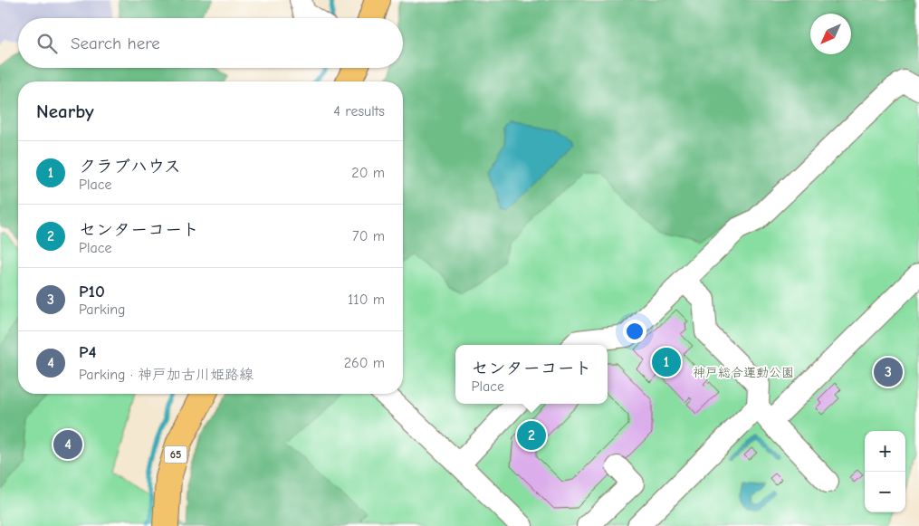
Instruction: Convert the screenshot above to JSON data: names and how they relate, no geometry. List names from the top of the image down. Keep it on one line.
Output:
{"streets":{"main road":["65"]},"parks":["神戸総合運動公園"],"north":"bottom left","page":{"search":"Search here","heading":["Nearby","4 results"],"list":[{"mark":"1","name":"クラブハウス","note":"Place","value":"20 m"},{"mark":"2","name":"センターコート","note":"Place","value":"70 m"},{"mark":"3","name":"P10","note":"Parking","value":"110 m"},{"mark":"4","name":"P4","note":"Parking · 神戸加古川姫路線","value":"260 m"}],"popup":["センターコート","Place"],"pins":["1","3","2","4"],"map_buttons":["+","−"]}}
